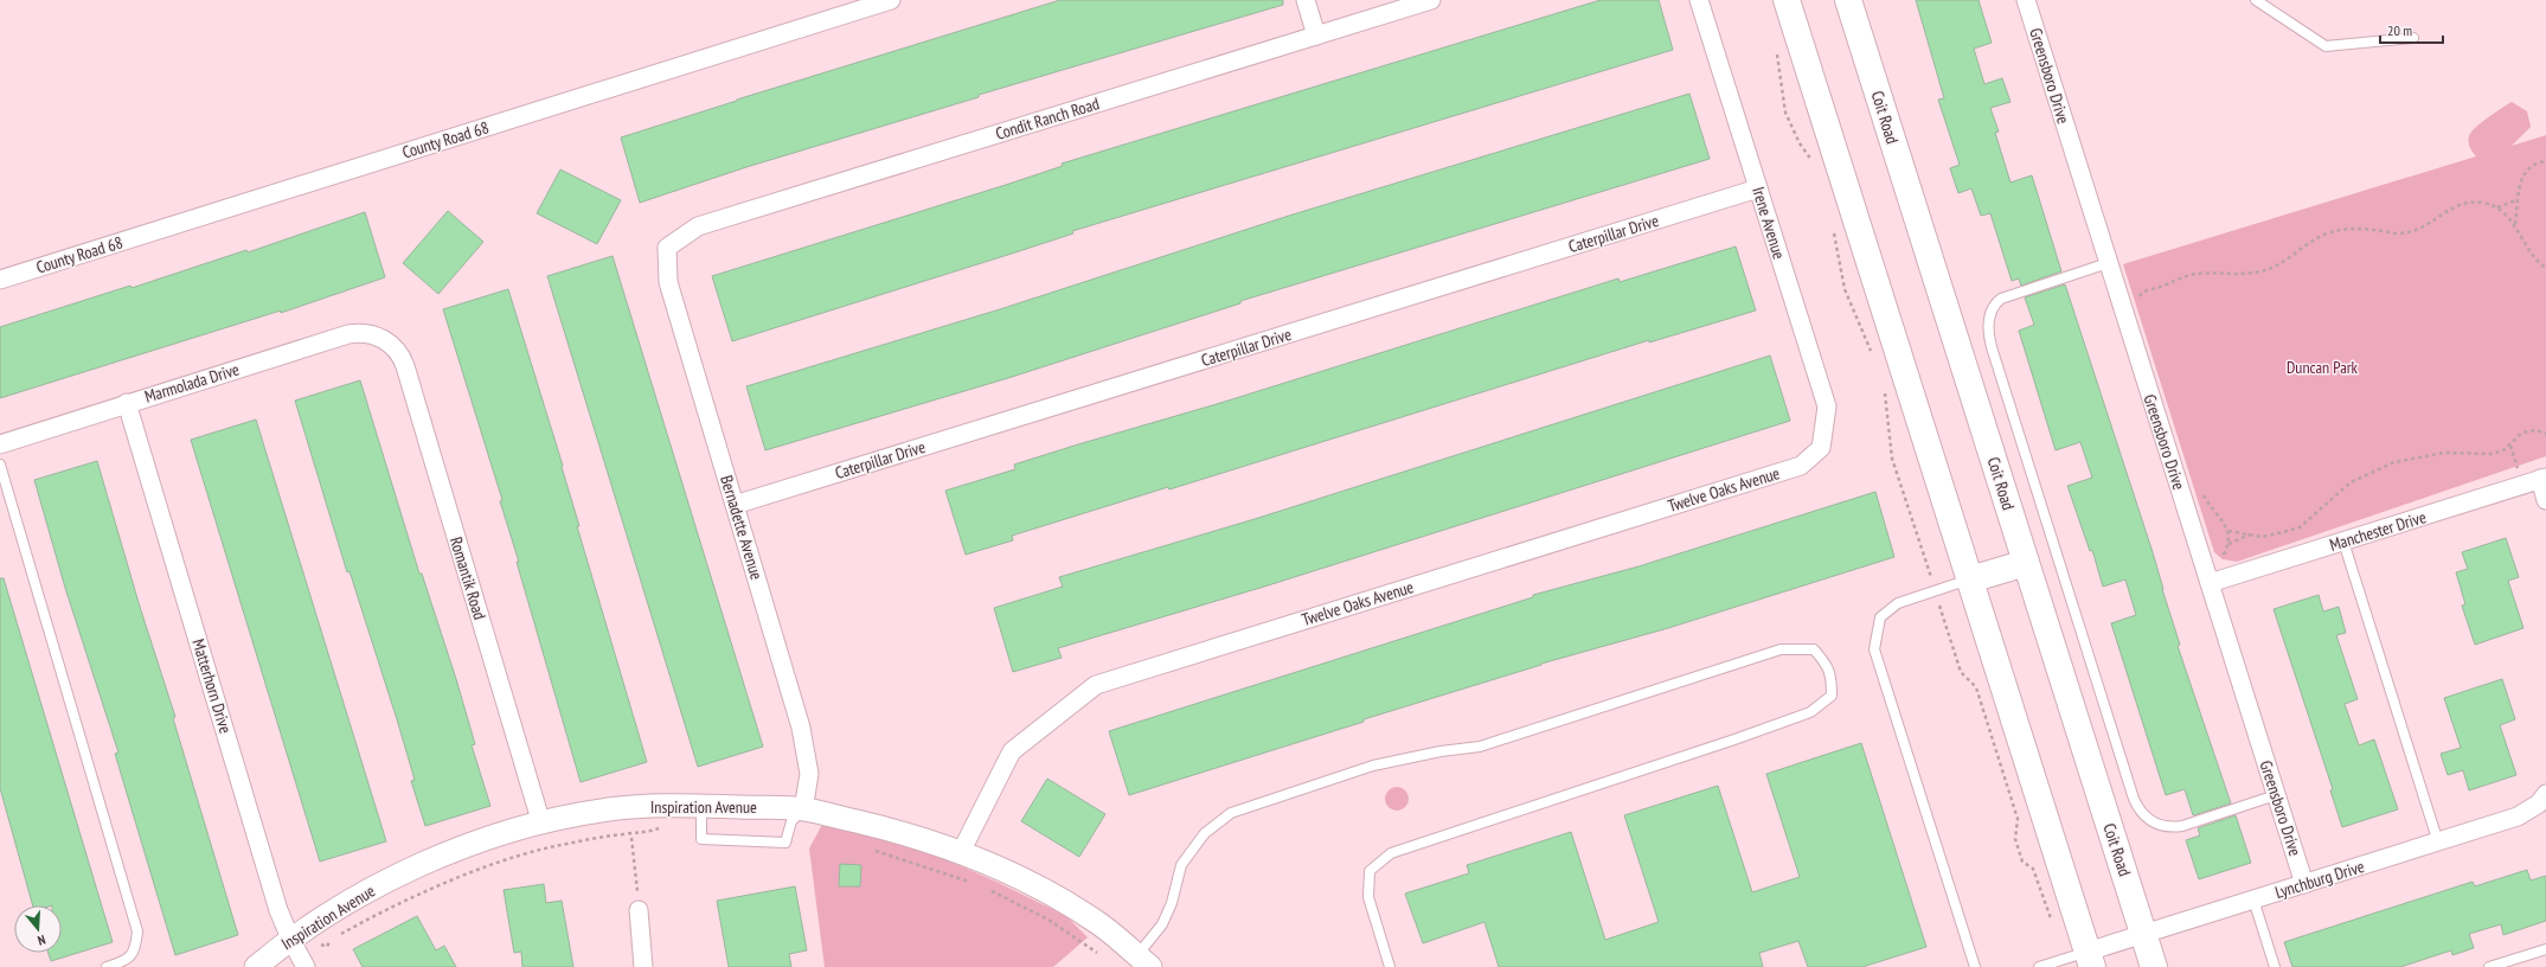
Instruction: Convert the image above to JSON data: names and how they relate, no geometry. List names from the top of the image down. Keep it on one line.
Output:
{"streets":{"main road":["Coit Road"],"street":["Greensboro Drive","Condit Ranch Road","County Road 68","Irene Avenue","Caterpillar Drive","Marmolada Drive","Twelve Oaks Avenue","Bernadette Avenue","Manchester Drive","Romantik Road","Matterhorn Drive","Inspiration Avenue","Lynchburg Drive"]},"crossings":[["Greensboro Drive","Manchester Drive"],["Greensboro Drive","Lynchburg Drive"],["Coit Road","Lynchburg Drive"],["Condit Ranch Road","Bernadette Avenue"],["Irene Avenue","Caterpillar Drive"],["Irene Avenue","Twelve Oaks Avenue"],["Caterpillar Drive","Bernadette Avenue"],["Marmolada Drive","Romantik Road"],["Marmolada Drive","Matterhorn Drive"],["Twelve Oaks Avenue","Inspiration Avenue"],["Bernadette Avenue","Inspiration Avenue"],["Romantik Road","Inspiration Avenue"],["Matterhorn Drive","Inspiration Avenue"]],"parks":["Duncan Park"],"scale_bar":"20 m","north":"bottom"}
